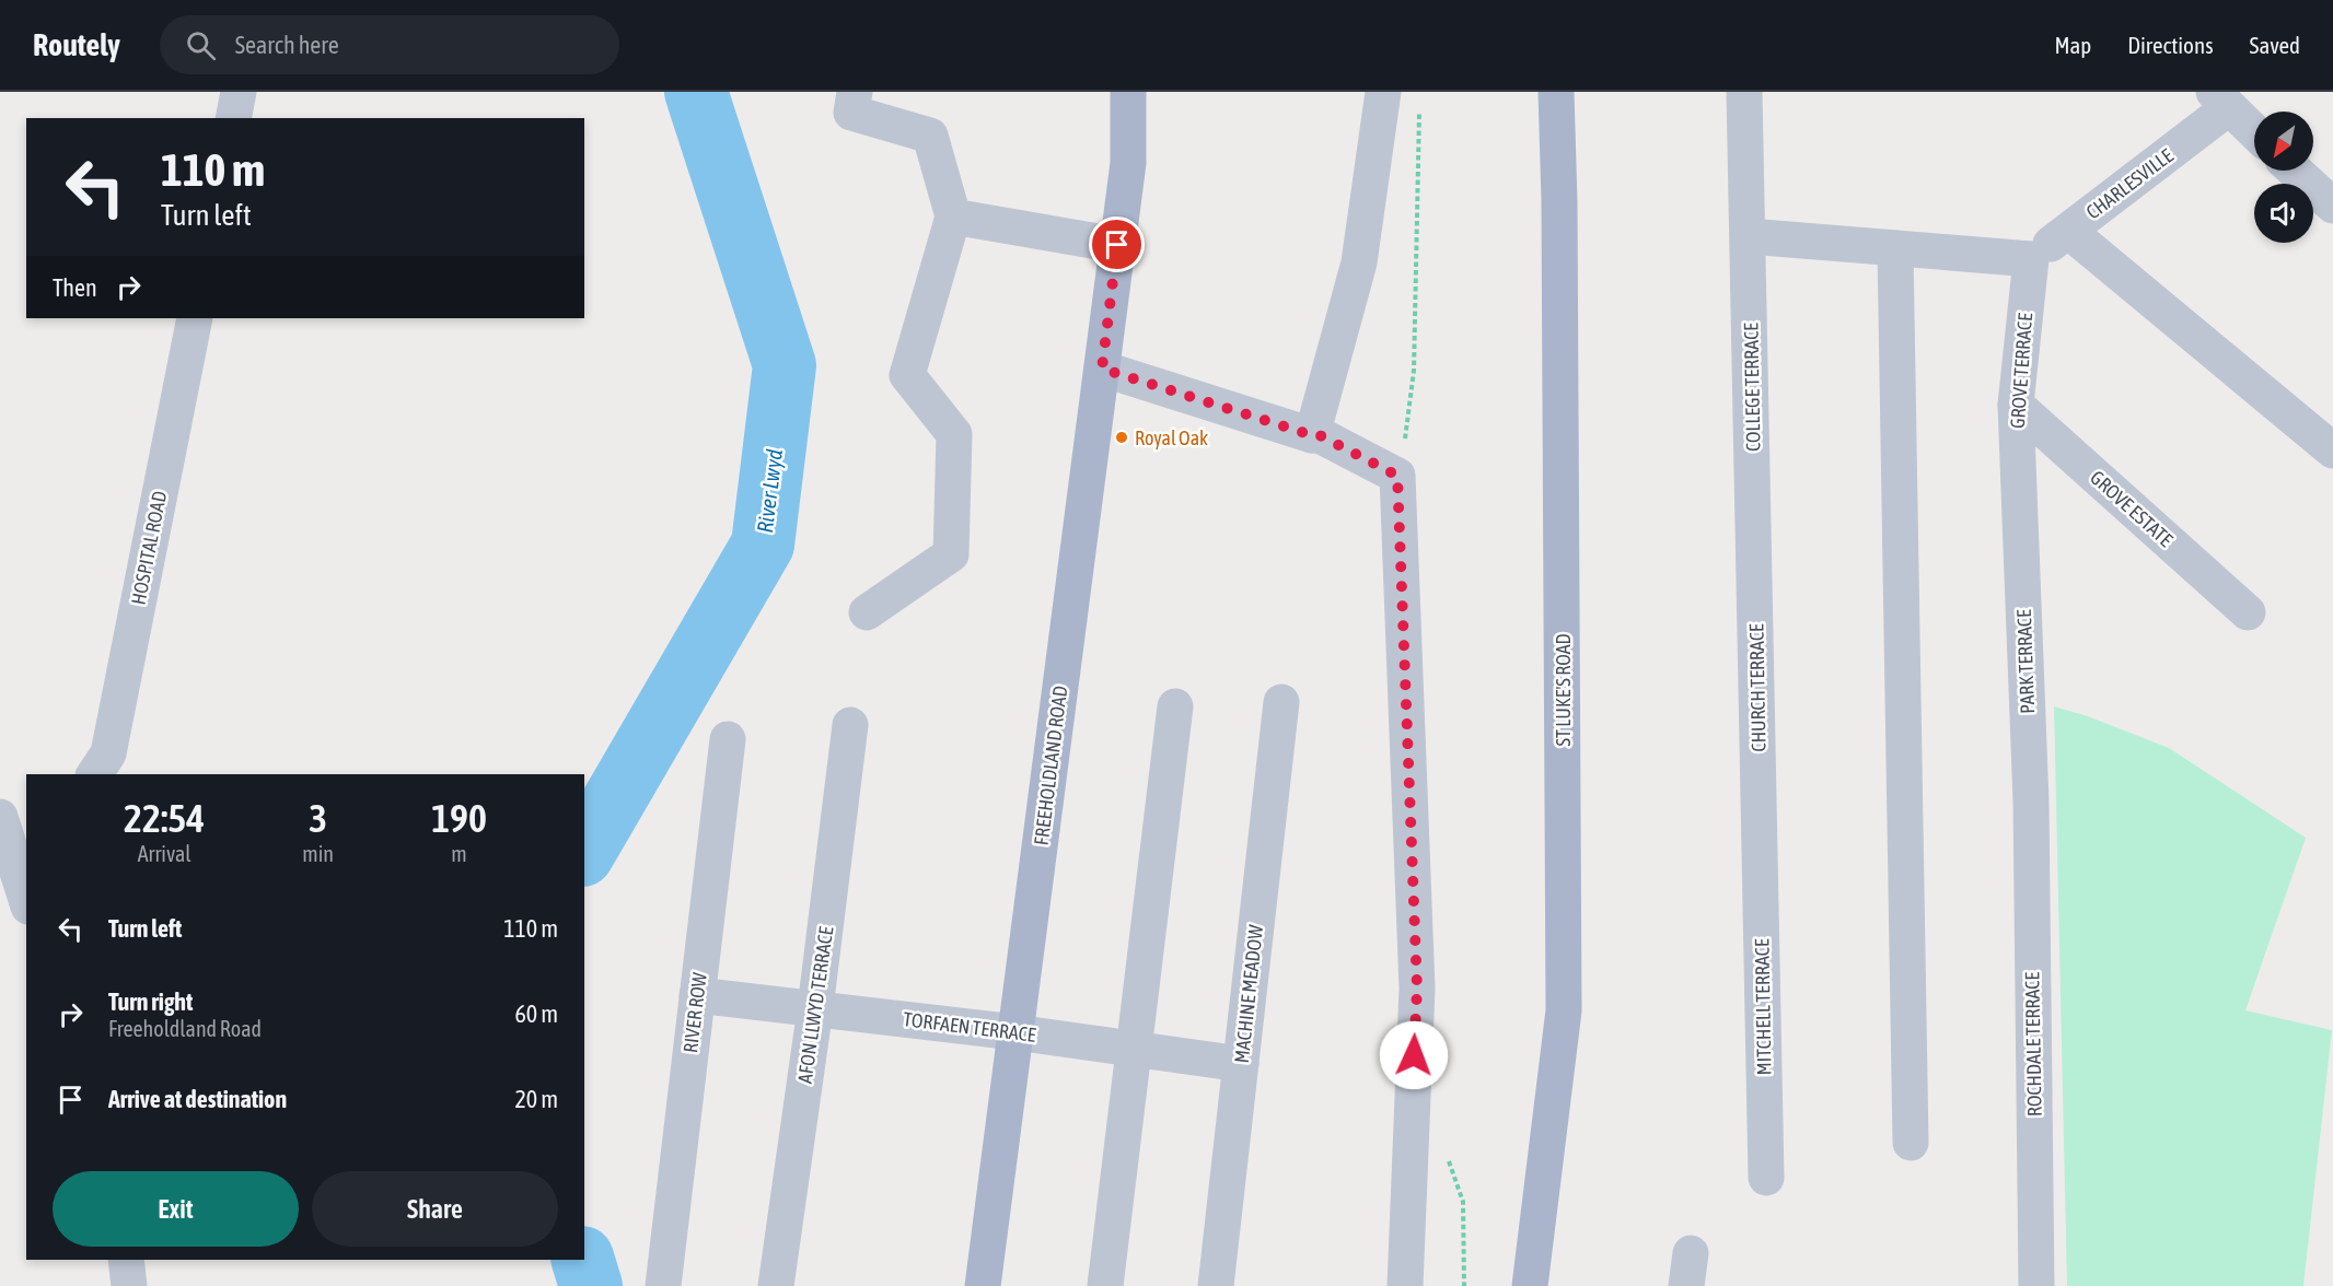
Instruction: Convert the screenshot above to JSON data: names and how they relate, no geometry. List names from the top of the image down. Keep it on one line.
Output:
{"streets":{"main road":["ST LUKE'S ROAD","FREEHOLDLAND ROAD"],"street":["CHARLESVILLE","GROVE TERRACE","COLLEGE TERRACE","GROVE ESTATE","HOSPITAL ROAD","PARK TERRACE","CHURCH TERRACE","MACHINE MEADOW","AFON LLWYD TERRACE","MITCHELL TERRACE","RIVER ROW","TORFAEN TERRACE","ROCHDALE TERRACE"]},"crossings":[["CHARLESVILLE","GROVE TERRACE"],["GROVE TERRACE","GROVE ESTATE"],["GROVE TERRACE","PARK TERRACE"],["COLLEGE TERRACE","CHURCH TERRACE"],["PARK TERRACE","ROCHDALE TERRACE"],["CHURCH TERRACE","MITCHELL TERRACE"],["FREEHOLDLAND ROAD","TORFAEN TERRACE"],["MACHINE MEADOW","TORFAEN TERRACE"],["AFON LLWYD TERRACE","TORFAEN TERRACE"],["RIVER ROW","TORFAEN TERRACE"]],"water":["River Lwyd"],"places":["Royal Oak"],"north":"bottom left","page":{"header":"Routely","search":"Search here","nav":["Map","Directions","Saved"],"turn":["110 m","Turn left"],"then":"Then","eta":["22:54","Arrival","3","min","190","m"],"list":[{"name":"Turn left","value":"110 m"},{"name":"Turn right","note":"Freeholdland Road","value":"60 m"},{"name":"Arrive at destination","value":"20 m"}],"buttons":["Exit","Share"]}}
